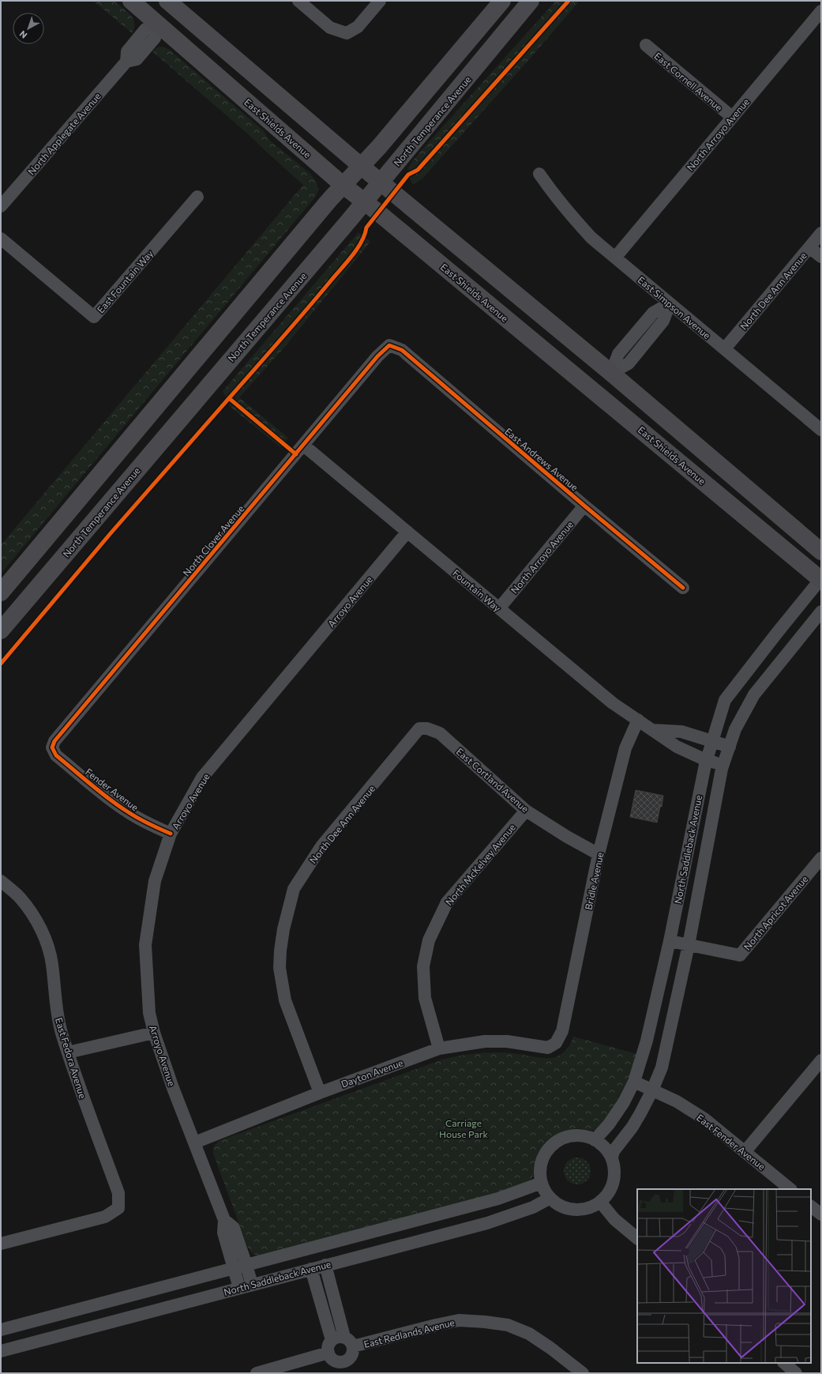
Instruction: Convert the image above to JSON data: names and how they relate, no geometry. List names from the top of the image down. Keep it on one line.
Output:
{"streets":{"main road":["North Temperance Avenue","East Shields Avenue"],"street":["East Cornell Avenue","North Applegate Avenue","North Arroyo Avenue","East Fountain Way","North Dee Ann Avenue","East Simpson Avenue","East Andrews Avenue","North Clover Avenue","Fountain Way","Arroyo Avenue","East Cortland Avenue","Fender Avenue","North Saddleback Avenue","North McKelvey Avenue","Bridle Avenue","North Apricot Avenue","East Fedora Avenue","Dayton Avenue","East Fender Avenue","East Redlands Avenue"]},"crossings":[["East Cornell Avenue","North Arroyo Avenue"],["North Temperance Avenue","East Shields Avenue"],["East Shields Avenue","North Applegate Avenue"],["East Shields Avenue","North Saddleback Avenue"],["North Arroyo Avenue","East Simpson Avenue"],["North Arroyo Avenue","East Andrews Avenue"],["North Arroyo Avenue","Fountain Way"],["North Dee Ann Avenue","East Simpson Avenue"],["North Dee Ann Avenue","East Cortland Avenue"],["North Dee Ann Avenue","Dayton Avenue"],["East Andrews Avenue","North Clover Avenue"],["North Clover Avenue","Fountain Way"],["North Clover Avenue","Fender Avenue"],["Fountain Way","Arroyo Avenue"],["Fountain Way","North Saddleback Avenue"],["Fountain Way","Bridle Avenue"],["Arroyo Avenue","Fender Avenue"],["Arroyo Avenue","North Saddleback Avenue"],["Arroyo Avenue","Dayton Avenue"],["East Cortland Avenue","North McKelvey Avenue"],["East Cortland Avenue","Bridle Avenue"],["North Saddleback Avenue","North Apricot Avenue"],["North Saddleback Avenue","East Fender Avenue"],["North McKelvey Avenue","Dayton Avenue"],["Bridle Avenue","Dayton Avenue"]],"parks":["Carriage House Park"],"north":"bottom left"}
